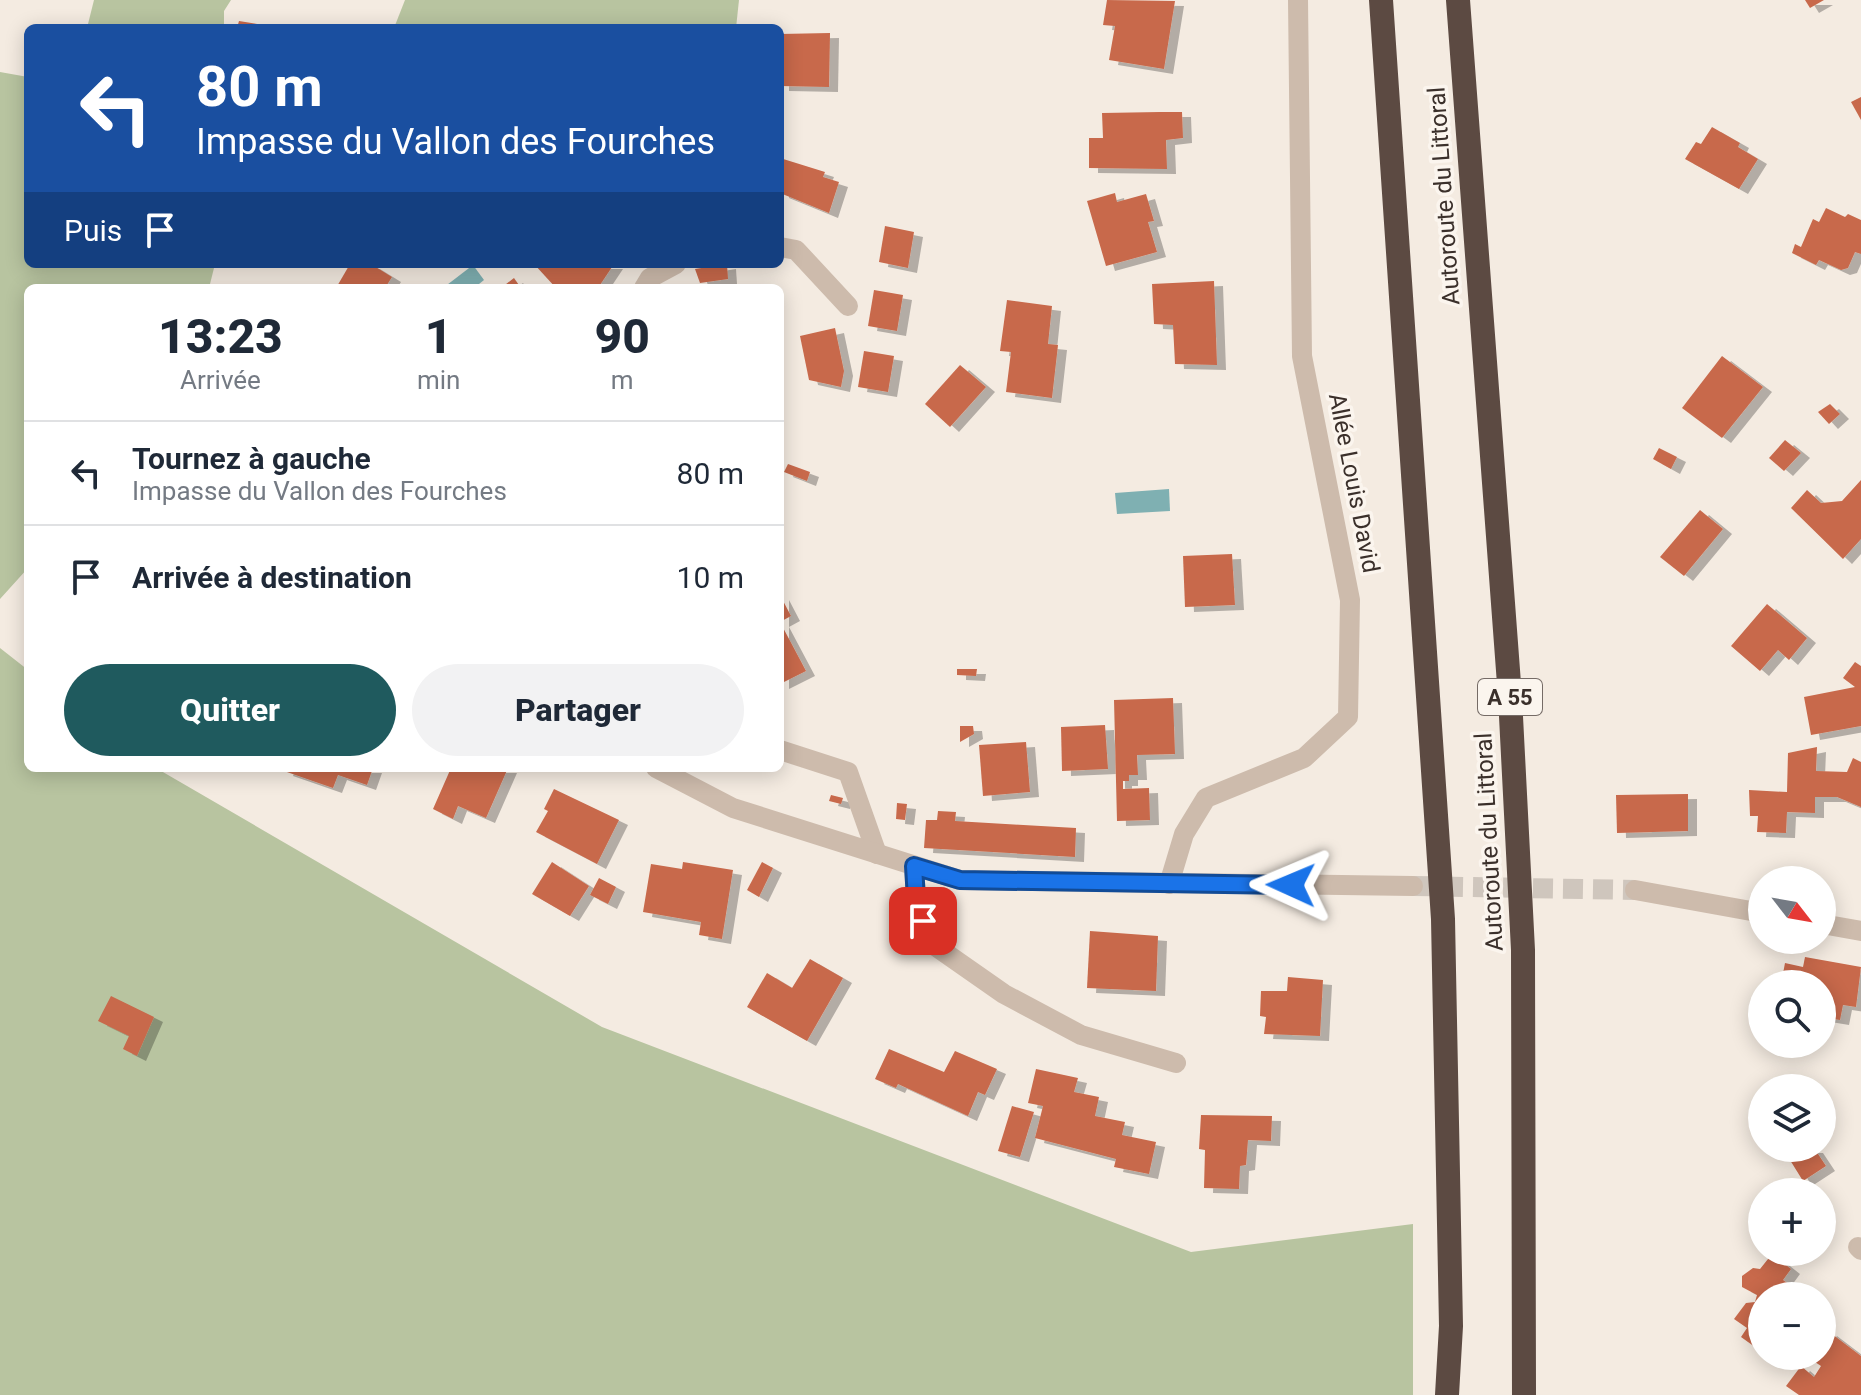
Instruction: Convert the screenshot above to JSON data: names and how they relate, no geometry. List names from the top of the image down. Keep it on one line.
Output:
{"streets":{"highway":["Autoroute du Littoral","A 55"],"street":["Allée Louis David"]},"north":"bottom right","page":{"turn":["80 m","Impasse du Vallon des Fourches"],"then":"Puis","eta":["13:23","Arrivée","1","min","90","m"],"list":[{"name":"Tournez à gauche","note":"Impasse du Vallon des Fourches","value":"80 m"},{"name":"Arrivée à destination","value":"10 m"}],"buttons":["Quitter","Partager"],"map_buttons":["+","−"]}}
